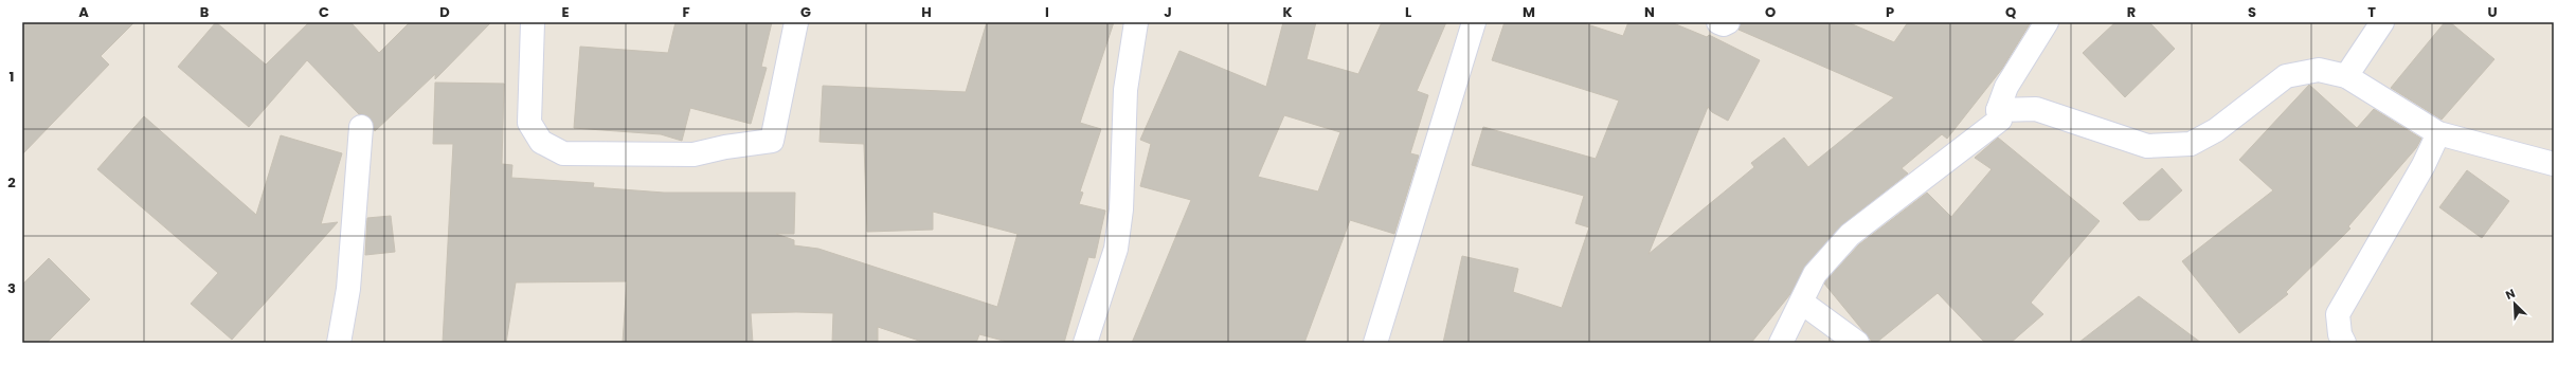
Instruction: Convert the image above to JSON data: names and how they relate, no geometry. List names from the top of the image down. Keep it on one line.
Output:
{"north":"top left","grid":{"columns":["A","B","C","D","E","F","G","H","I","J","K","L","M","N","O","P","Q","R","S","T","U"],"rows":["1","2","3"]}}
